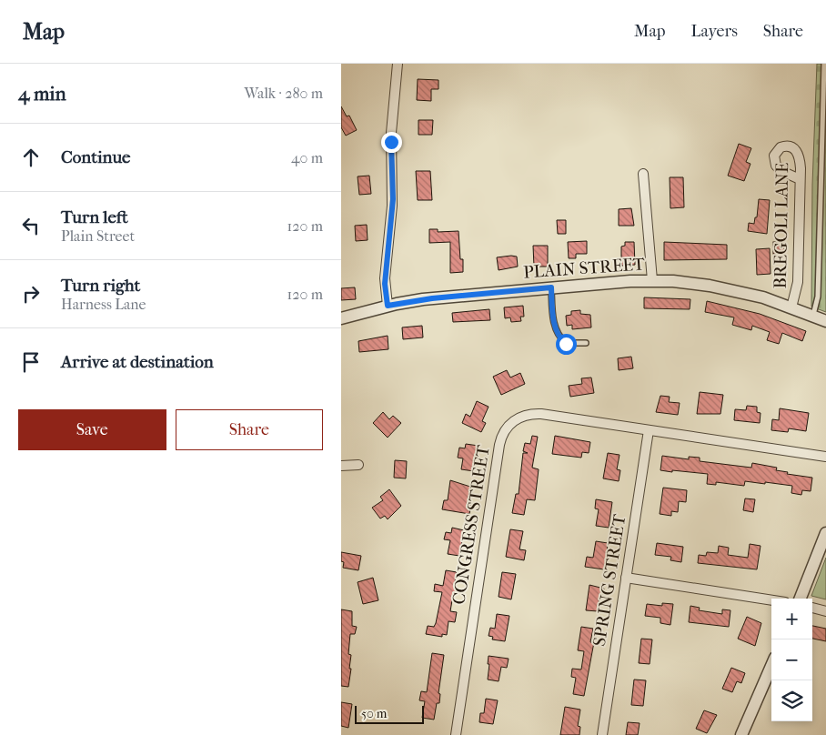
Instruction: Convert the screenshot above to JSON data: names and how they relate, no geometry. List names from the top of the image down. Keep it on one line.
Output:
{"streets":{"street":["BREGOLI LANE","PLAIN STREET","CONGRESS STREET","SPRING STREET"]},"crossings":[["BREGOLI LANE","PLAIN STREET"],["CONGRESS STREET","SPRING STREET"]],"scale_bar":"50 m","page":{"header":"Map","nav":["Map","Layers","Share"],"heading":["4 min","Walk · 280 m"],"list":[["Continue","40 m"],["Turn left","Plain Street","120 m"],["Turn right","Harness Lane","120 m"],"Arrive at destination"],"buttons":["Save","Share"],"map_buttons":["+","−"],"scale":"50 m"}}
